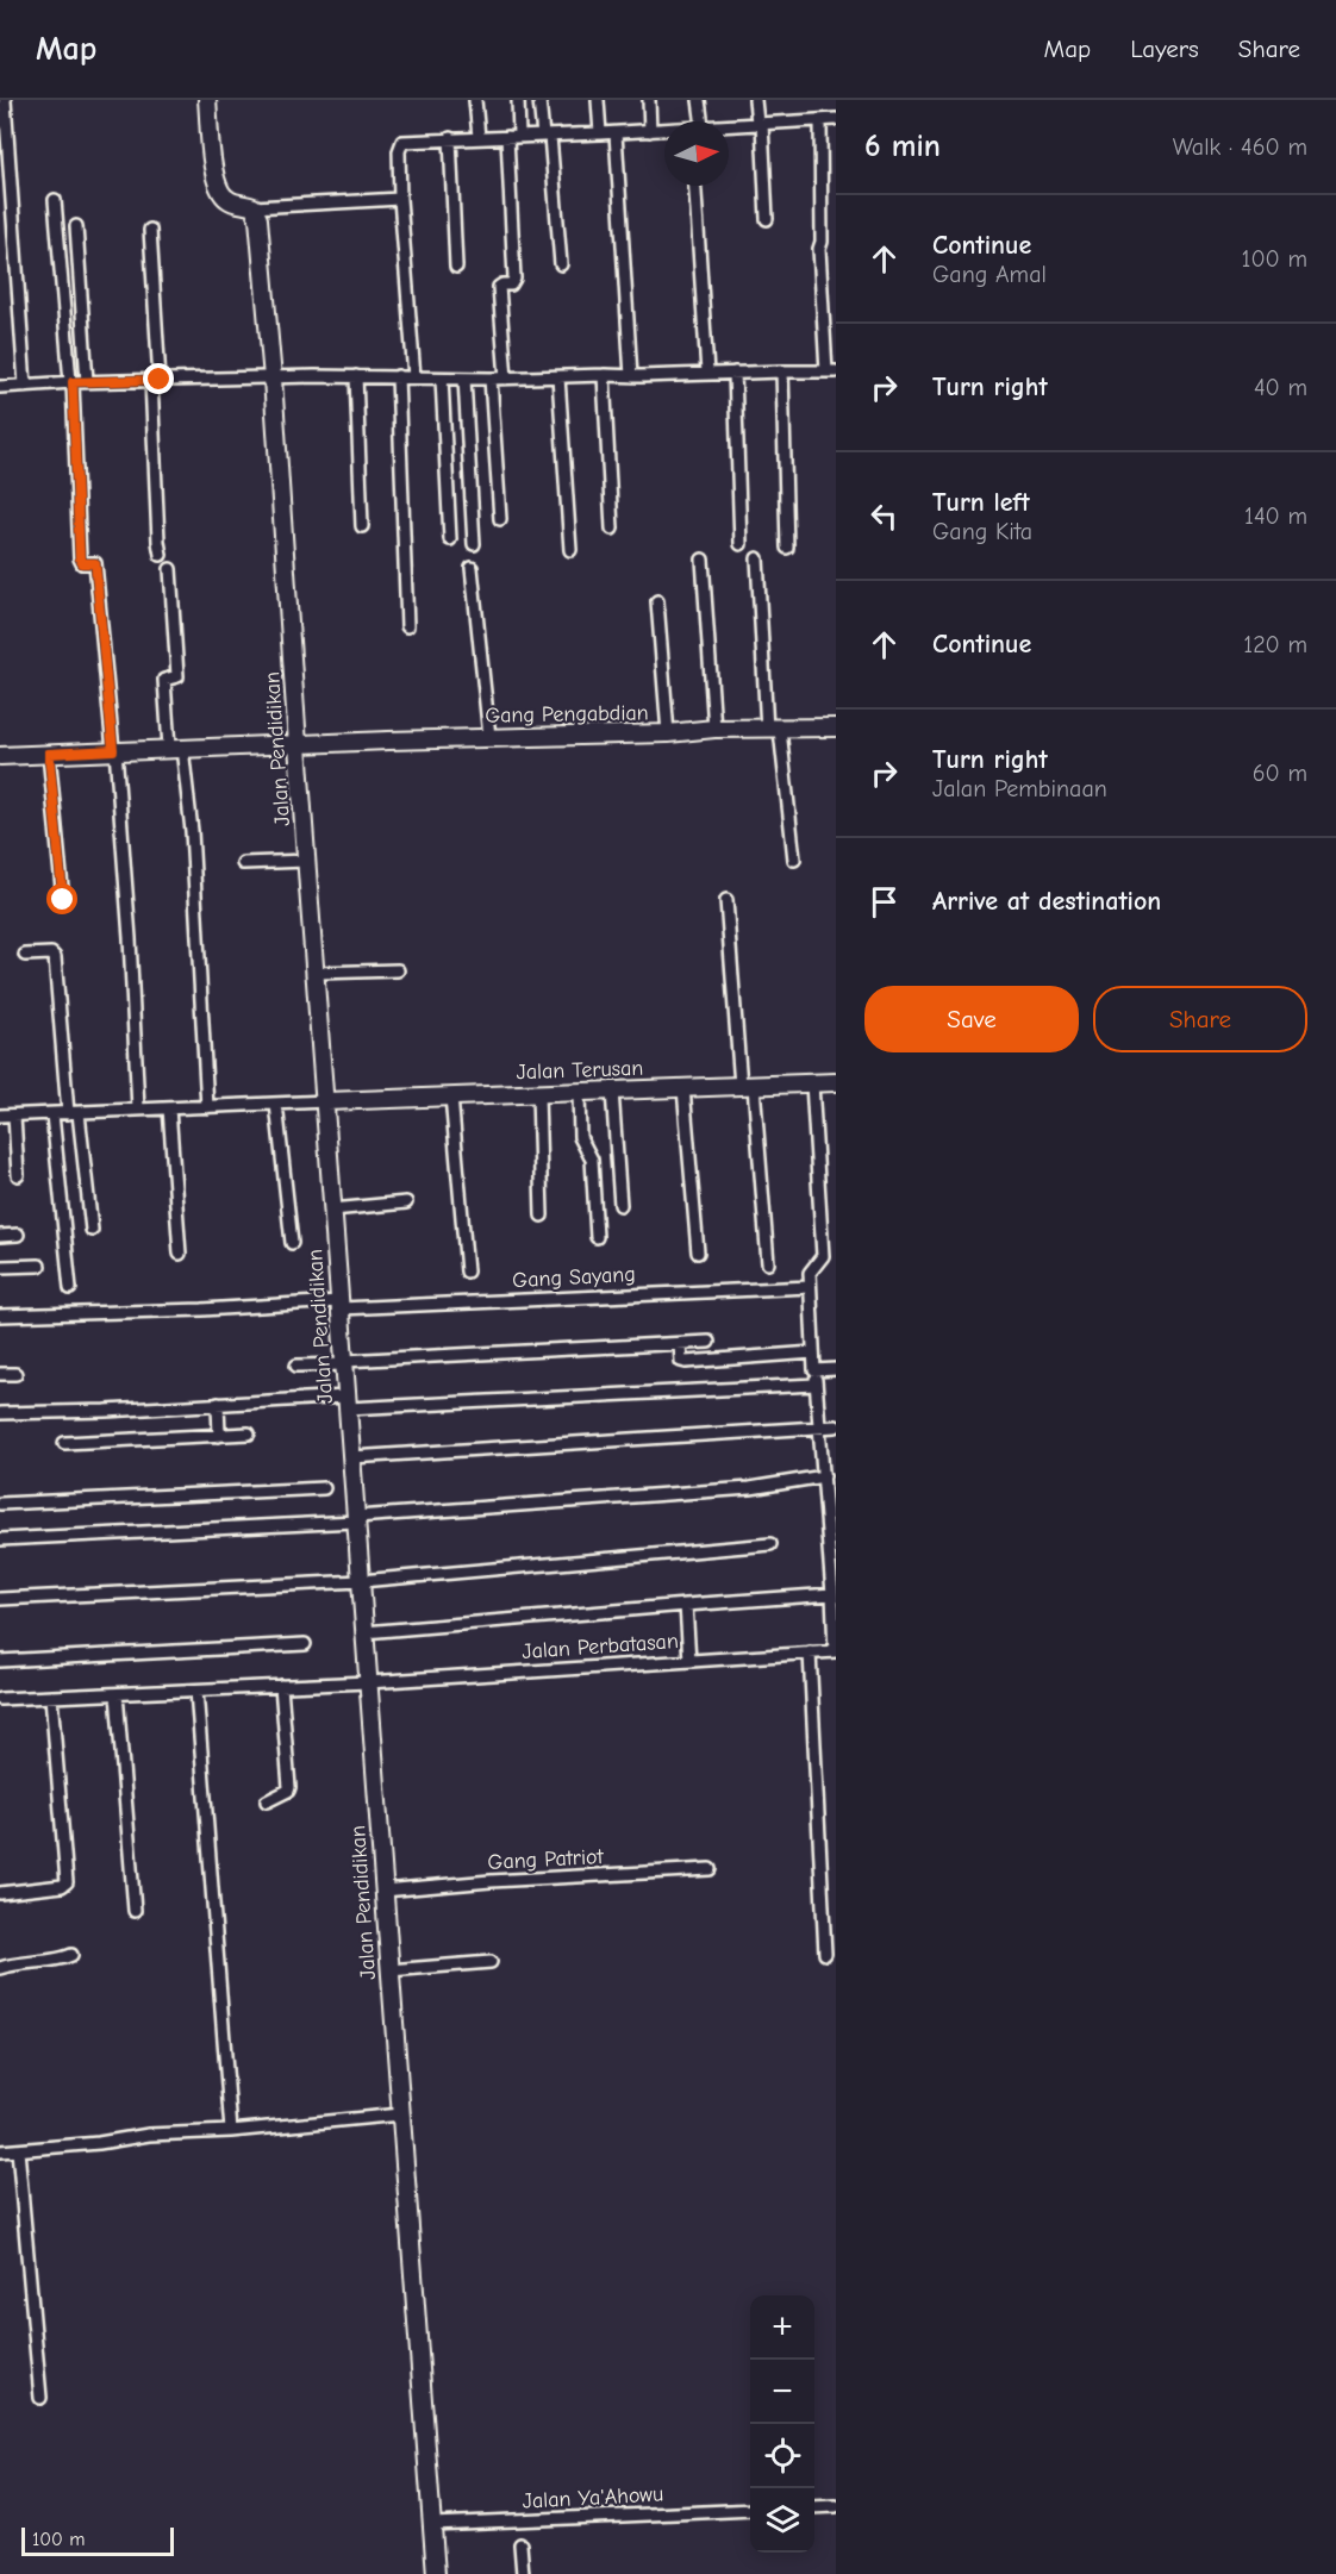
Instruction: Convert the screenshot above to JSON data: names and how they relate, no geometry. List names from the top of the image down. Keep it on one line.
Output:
{"streets":{"main road":["Gang Pengabdian","Jalan Pendidikan","Jalan Terusan"],"street":["Gang Sayang","Jalan Perbatasan","Gang Patriot","Jalan Ya'Ahowu"]},"crossings":[["Gang Pengabdian","Jalan Pendidikan"],["Jalan Pendidikan","Jalan Terusan"],["Jalan Pendidikan","Gang Sayang"],["Jalan Pendidikan","Jalan Perbatasan"],["Jalan Pendidikan","Gang Patriot"],["Jalan Pendidikan","Jalan Ya'Ahowu"]],"scale_bar":"100 m","north":"right","page":{"header":"Map","nav":["Map","Layers","Share"],"heading":["6 min","Walk · 460 m"],"list":[["Continue","Gang Amal","100 m"],["Turn right","40 m"],["Turn left","Gang Kita","140 m"],["Continue","120 m"],["Turn right","Jalan Pembinaan","60 m"],"Arrive at destination"],"buttons":["Save","Share"],"map_buttons":["+","−"],"scale":"100 m"}}
